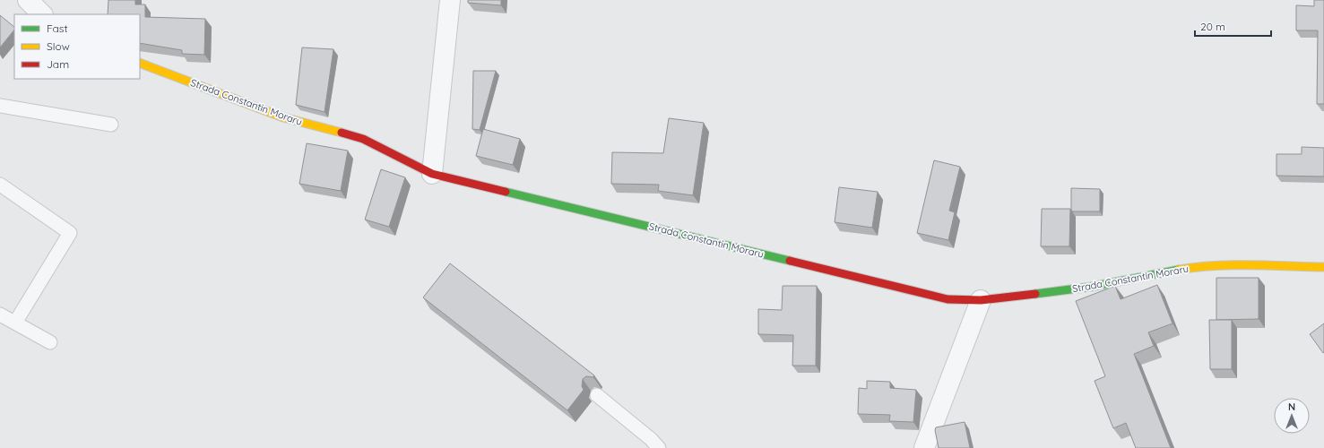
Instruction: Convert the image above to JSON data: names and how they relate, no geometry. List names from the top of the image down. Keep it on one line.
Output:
{"streets":{"street":["Strada Constantin Moraru"]},"legend":["Fast","Slow","Jam"],"scale_bar":"20 m","north":"top"}
